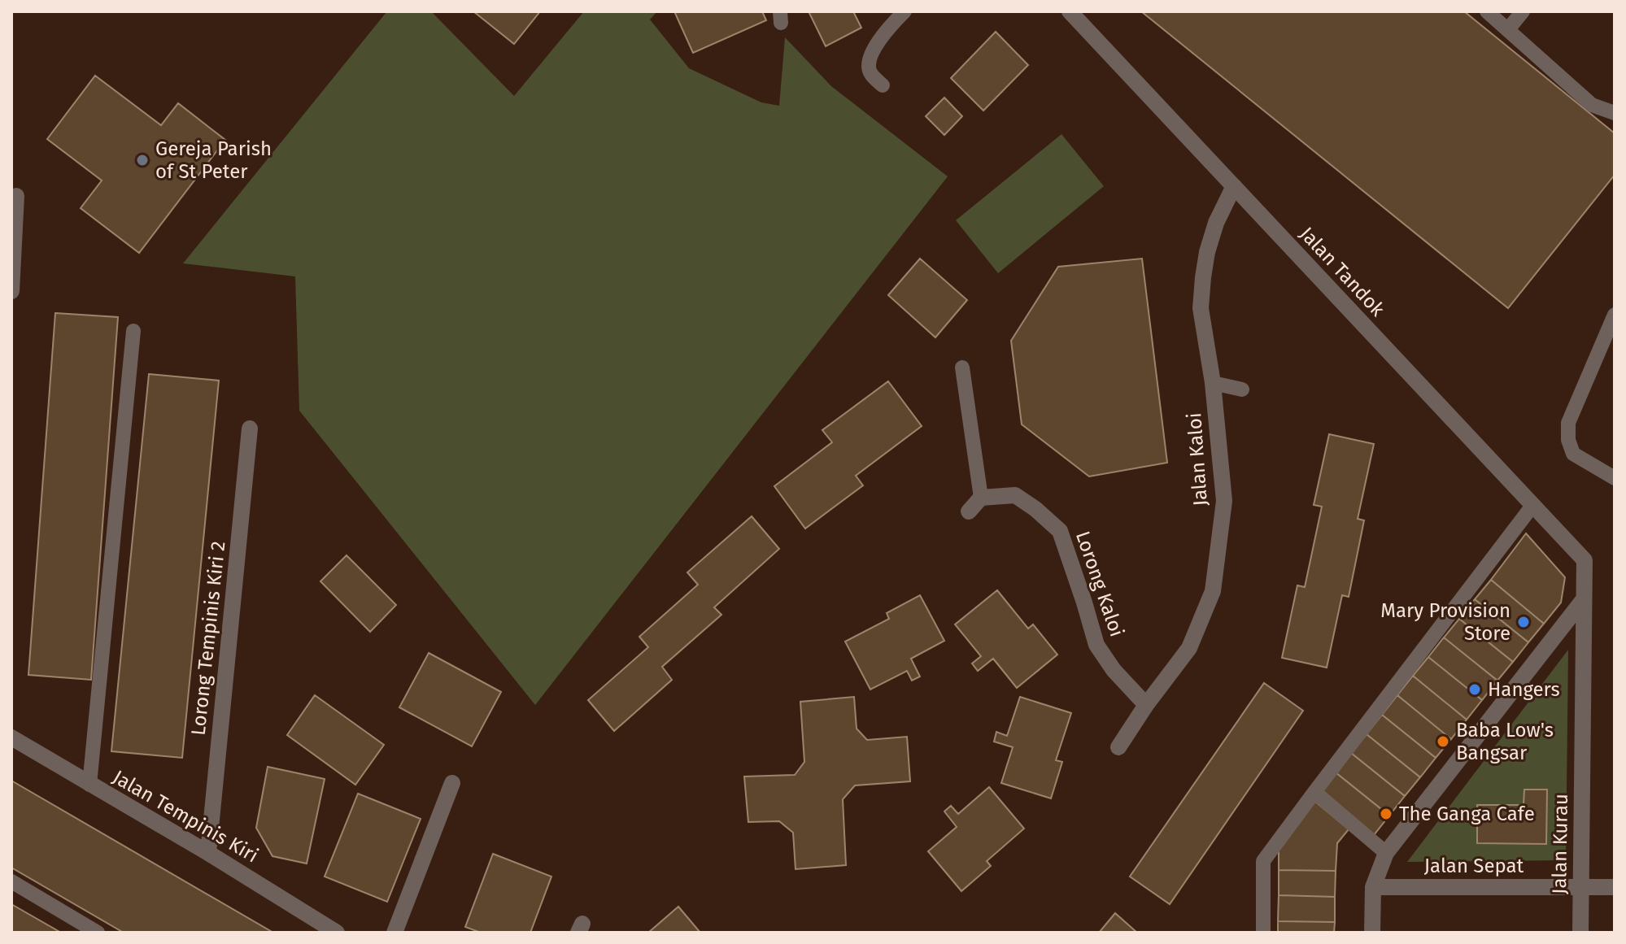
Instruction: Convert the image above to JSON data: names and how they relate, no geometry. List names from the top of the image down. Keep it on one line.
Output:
{"streets":{"street":["Jalan Tandok","Jalan Kaloi","Lorong Kaloi","Lorong Tempinis Kiri 2","Jalan Tempinis Kiri","Jalan Kurau","Jalan Sepat"]},"crossings":[["Jalan Tandok","Jalan Kaloi"],["Jalan Tandok","Jalan Kurau"],["Jalan Kaloi","Lorong Kaloi"],["Lorong Tempinis Kiri 2","Jalan Tempinis Kiri"],["Jalan Kurau","Jalan Sepat"]],"places":["Gereja Parish of St Peter","Mary Provision Store","Hangers","Baba Low's Bangsar","The Ganga Cafe"]}
